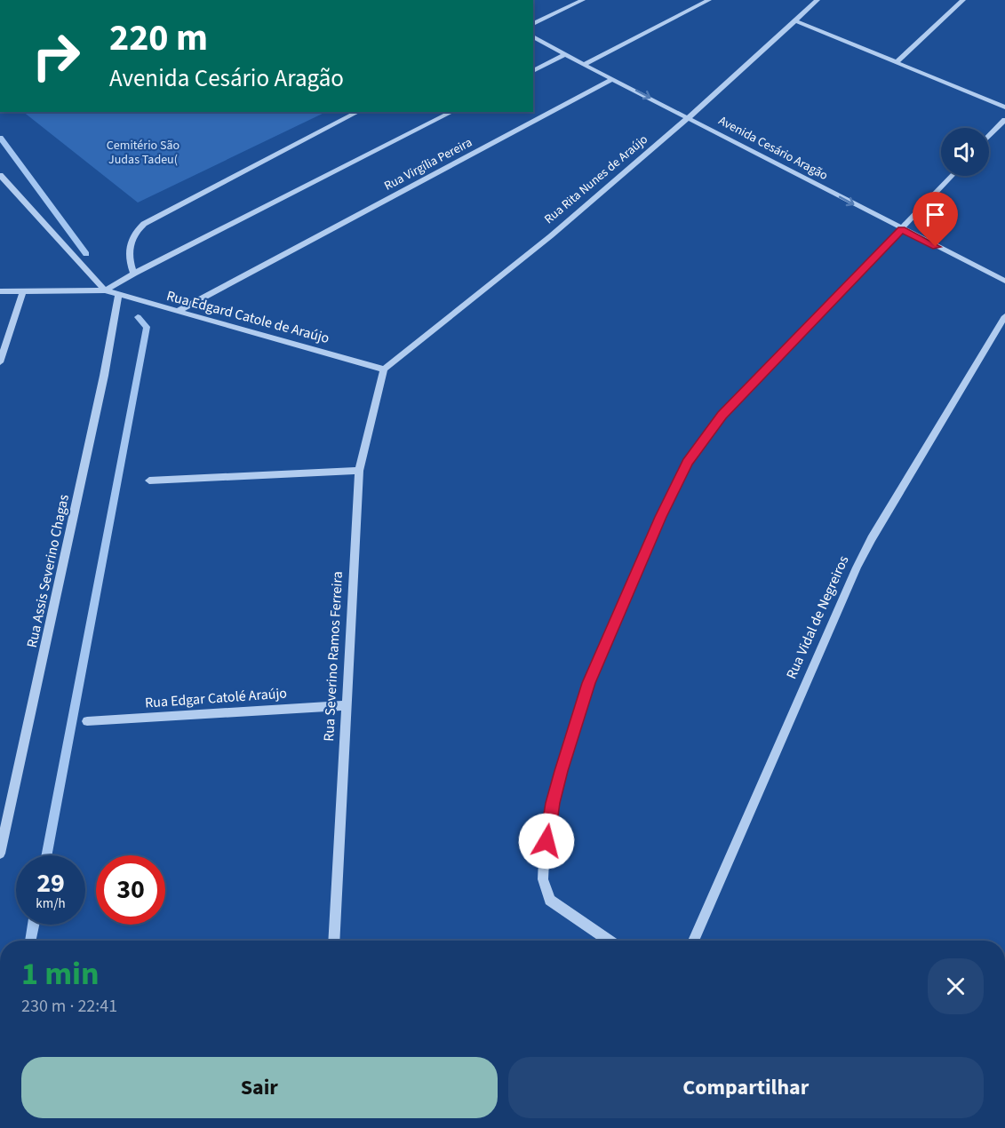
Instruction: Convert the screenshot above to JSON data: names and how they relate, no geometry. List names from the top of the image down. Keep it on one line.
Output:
{"streets":{"street":["Avenida Cesário Aragão","Rua Virgília Pereira","Rua Rita Nunes de Araújo","Rua Edgard Catole de Araújo","Rua Assis Severino Chagas","Rua Vidal de Negreiros","Rua Severino Ramos Ferreira","Rua Edgar Catolé Araújo"]},"crossings":[["Avenida Cesário Aragão","Rua Virgília Pereira"],["Avenida Cesário Aragão","Rua Rita Nunes de Araújo"],["Rua Virgília Pereira","Rua Edgard Catole de Araújo"],["Rua Rita Nunes de Araújo","Rua Edgard Catole de Araújo"],["Rua Rita Nunes de Araújo","Rua Severino Ramos Ferreira"],["Rua Edgard Catole de Araújo","Rua Assis Severino Chagas"],["Rua Edgard Catole de Araújo","Rua Severino Ramos Ferreira"],["Rua Severino Ramos Ferreira","Rua Edgar Catolé Araújo"]],"one_way":["Avenida Cesário Aragão"],"parks":["Cemitério São Judas Tadeu("],"page":{"turn":["220 m","Avenida Cesário Aragão"],"speed":"29 km/h","limit":"30","heading":["1 min","230 m · 22:41"],"buttons":["Sair","Compartilhar"]}}
